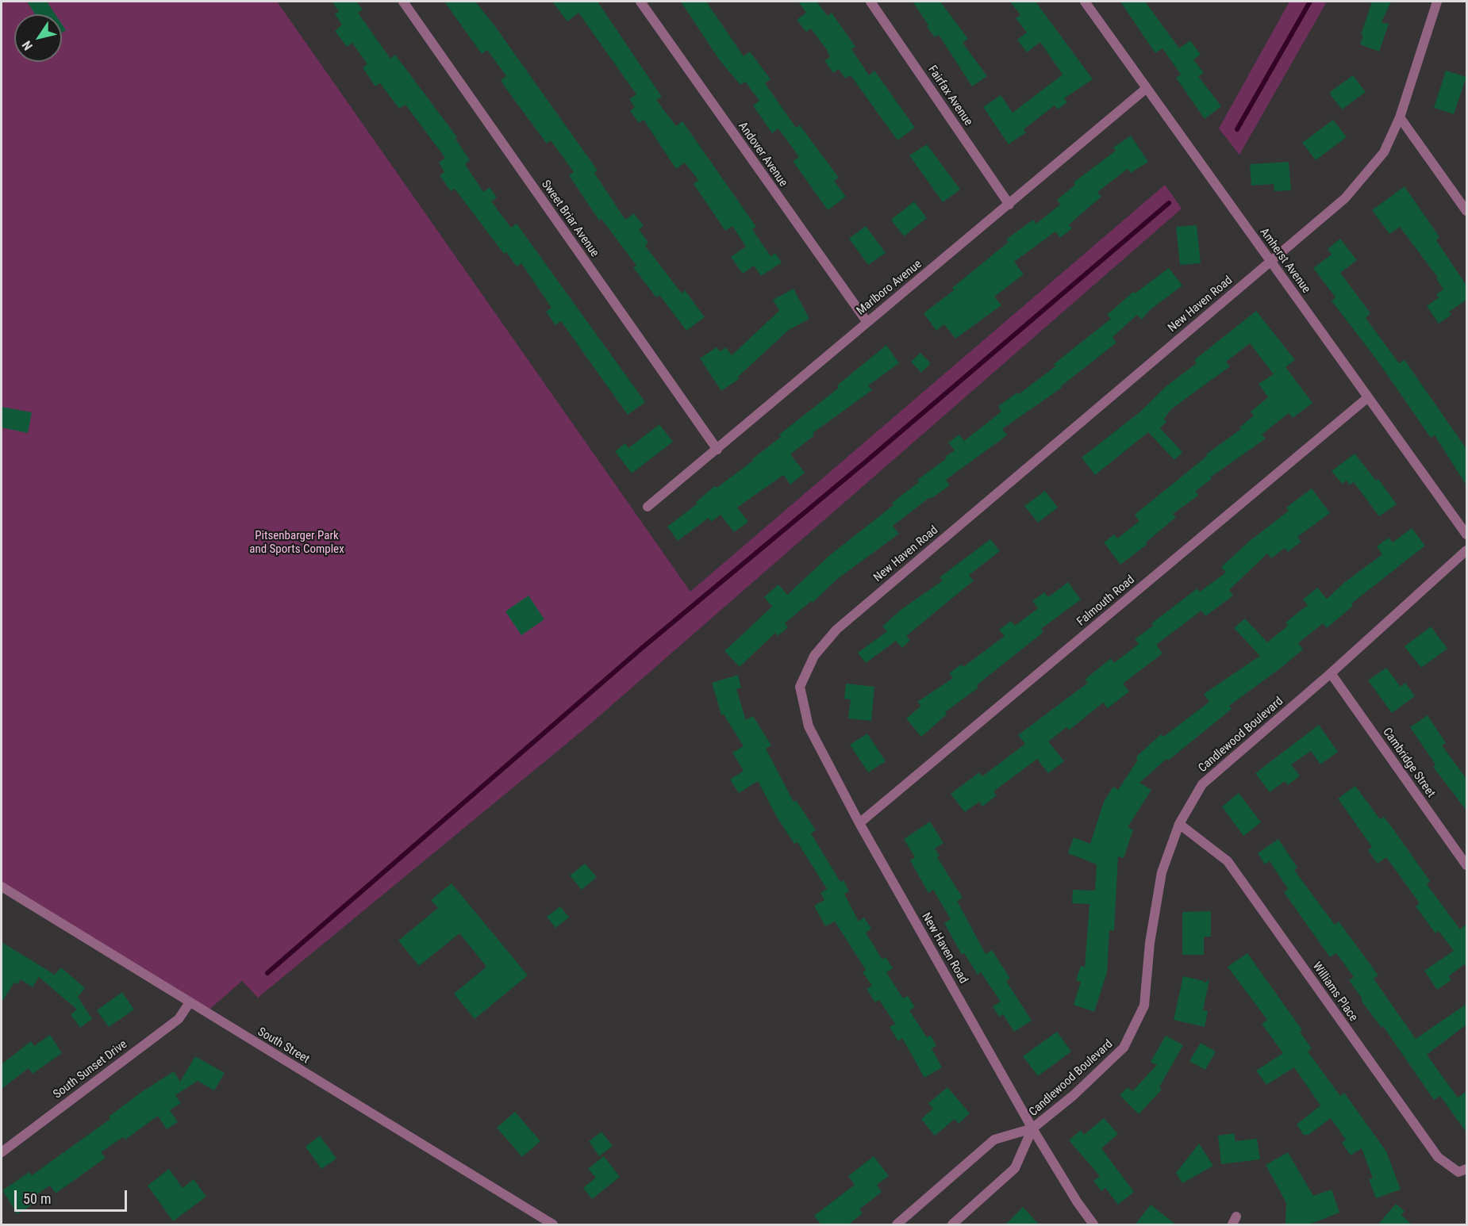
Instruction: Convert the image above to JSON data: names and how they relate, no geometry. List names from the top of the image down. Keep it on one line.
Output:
{"streets":{"street":["Fairfax Avenue","Andover Avenue","Sweet Briar Avenue","Amherst Avenue","Marlboro Avenue","New Haven Road","Falmouth Road","Candlewood Boulevard","Cambridge Street","Williams Place","South Street","South Sunset Drive"]},"crossings":[["Fairfax Avenue","Marlboro Avenue"],["Andover Avenue","Marlboro Avenue"],["Sweet Briar Avenue","Marlboro Avenue"],["Amherst Avenue","Marlboro Avenue"],["Amherst Avenue","New Haven Road"],["Amherst Avenue","Falmouth Road"],["New Haven Road","Falmouth Road"],["New Haven Road","Candlewood Boulevard"],["Candlewood Boulevard","Cambridge Street"],["Candlewood Boulevard","Williams Place"],["South Street","South Sunset Drive"]],"parks":["Pitsenbarger Park and Sports Complex"],"scale_bar":"50 m","north":"bottom left"}
